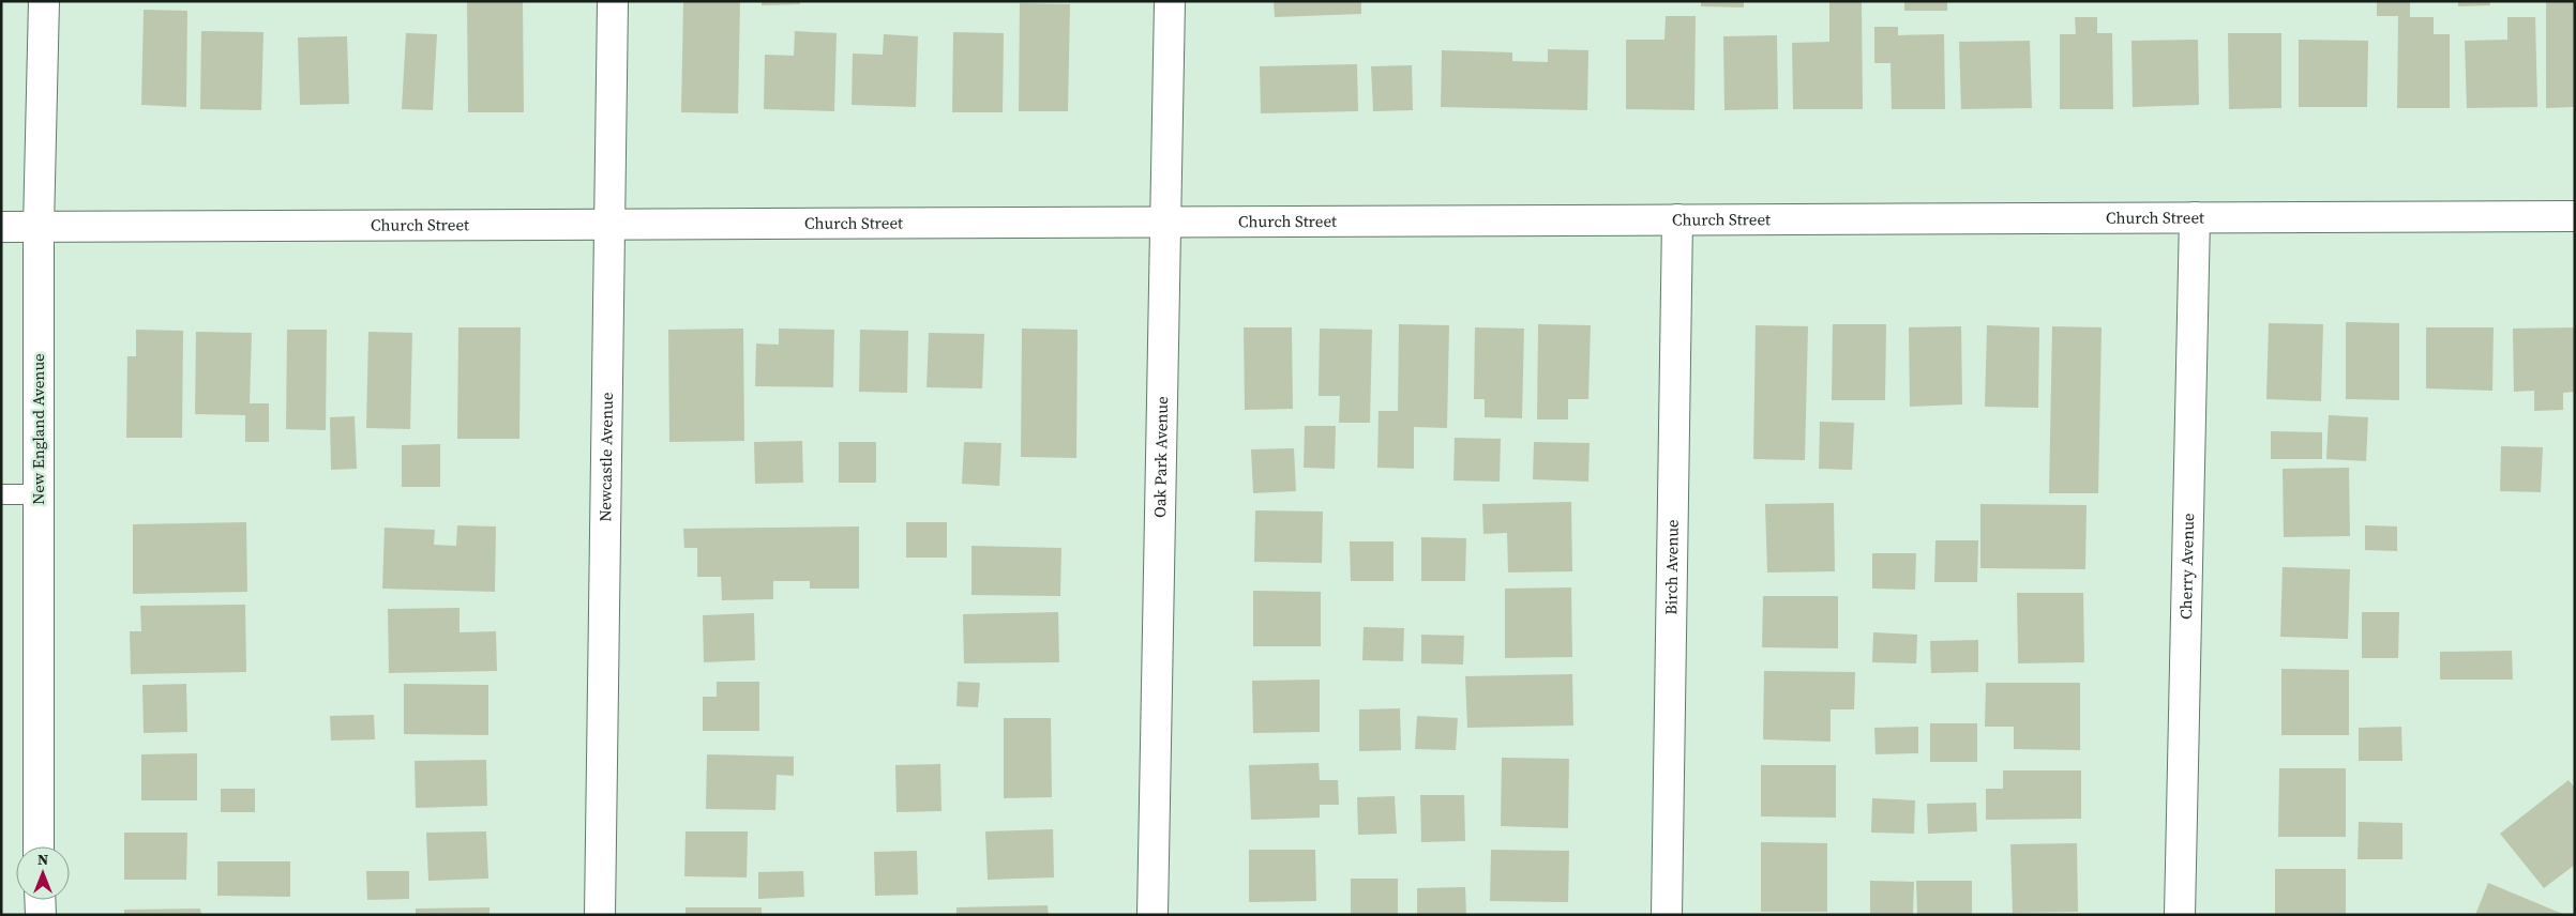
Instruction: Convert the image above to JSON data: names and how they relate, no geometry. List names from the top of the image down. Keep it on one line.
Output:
{"streets":{"street":["Church Street","New England Avenue","Newcastle Avenue","Oak Park Avenue","Cherry Avenue","Birch Avenue"]},"crossings":[["Church Street","New England Avenue"],["Church Street","Newcastle Avenue"],["Church Street","Oak Park Avenue"],["Church Street","Cherry Avenue"],["Church Street","Birch Avenue"]],"north":"top"}
